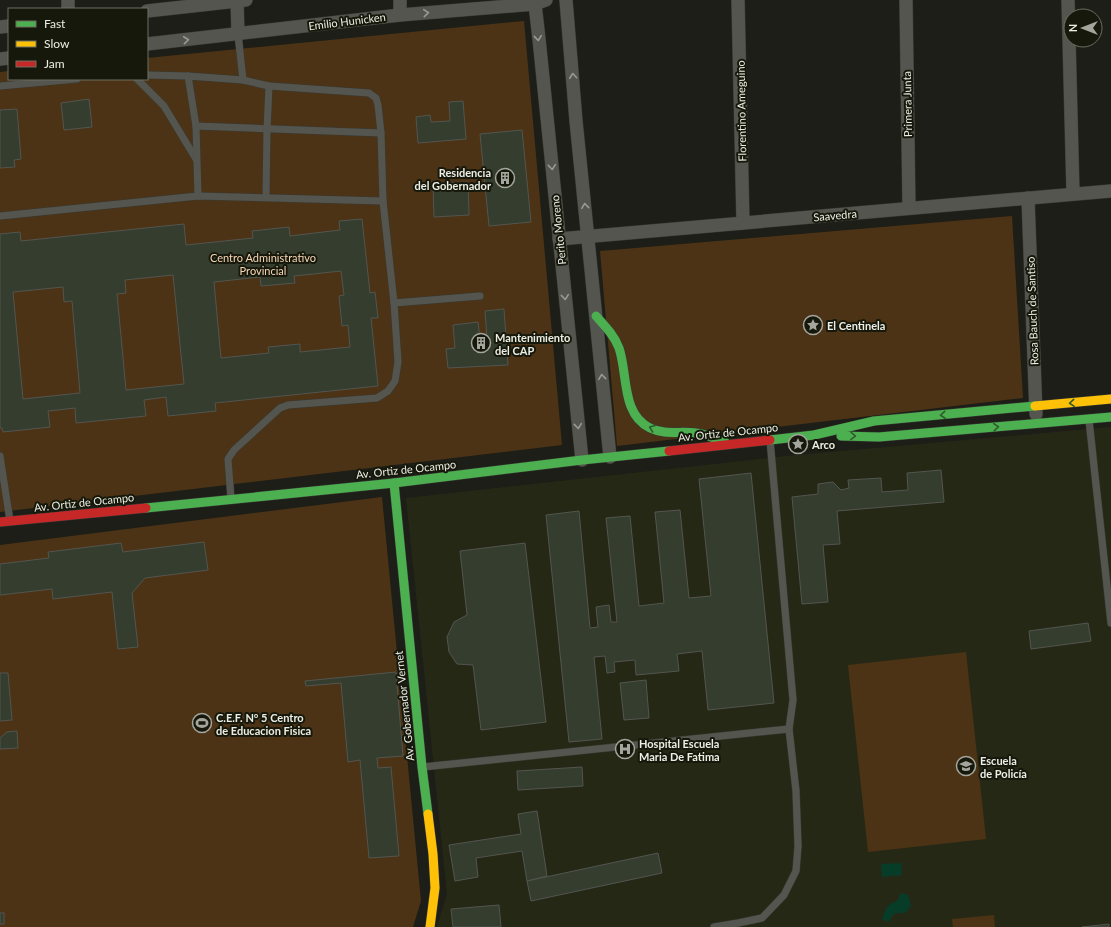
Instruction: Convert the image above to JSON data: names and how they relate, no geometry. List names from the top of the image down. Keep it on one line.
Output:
{"streets":{"main road":["Av. Ortiz de Ocampo","Av. Gobernador Vernet"],"street":["Emilio Hunicken","Primera Junta","Florentino Ameguino","Saavedra","Perito Moreno","Rosa Bauch de Santiso"]},"crossings":[["Emilio Hunicken","Perito Moreno"],["Primera Junta","Saavedra"],["Florentino Ameguino","Saavedra"],["Saavedra","Perito Moreno"],["Saavedra","Rosa Bauch de Santiso"],["Perito Moreno","Av. Ortiz de Ocampo"],["Rosa Bauch de Santiso","Av. Ortiz de Ocampo"],["Av. Ortiz de Ocampo","Av. Gobernador Vernet"]],"parks":["Centro Administrativo Provincial"],"places":{"building":["Residencia del Gobernador","Mantenimiento del CAP"],"place":["El Centinela","Arco"],"sports":["C.E.F. N° 5 Centro de Educacion Fisica"],"hospital":["Hospital Escuela Maria De Fatima"],"school or university":["Escuela de Policía"]},"legend":["Fast","Slow","Jam"],"north":"left"}
